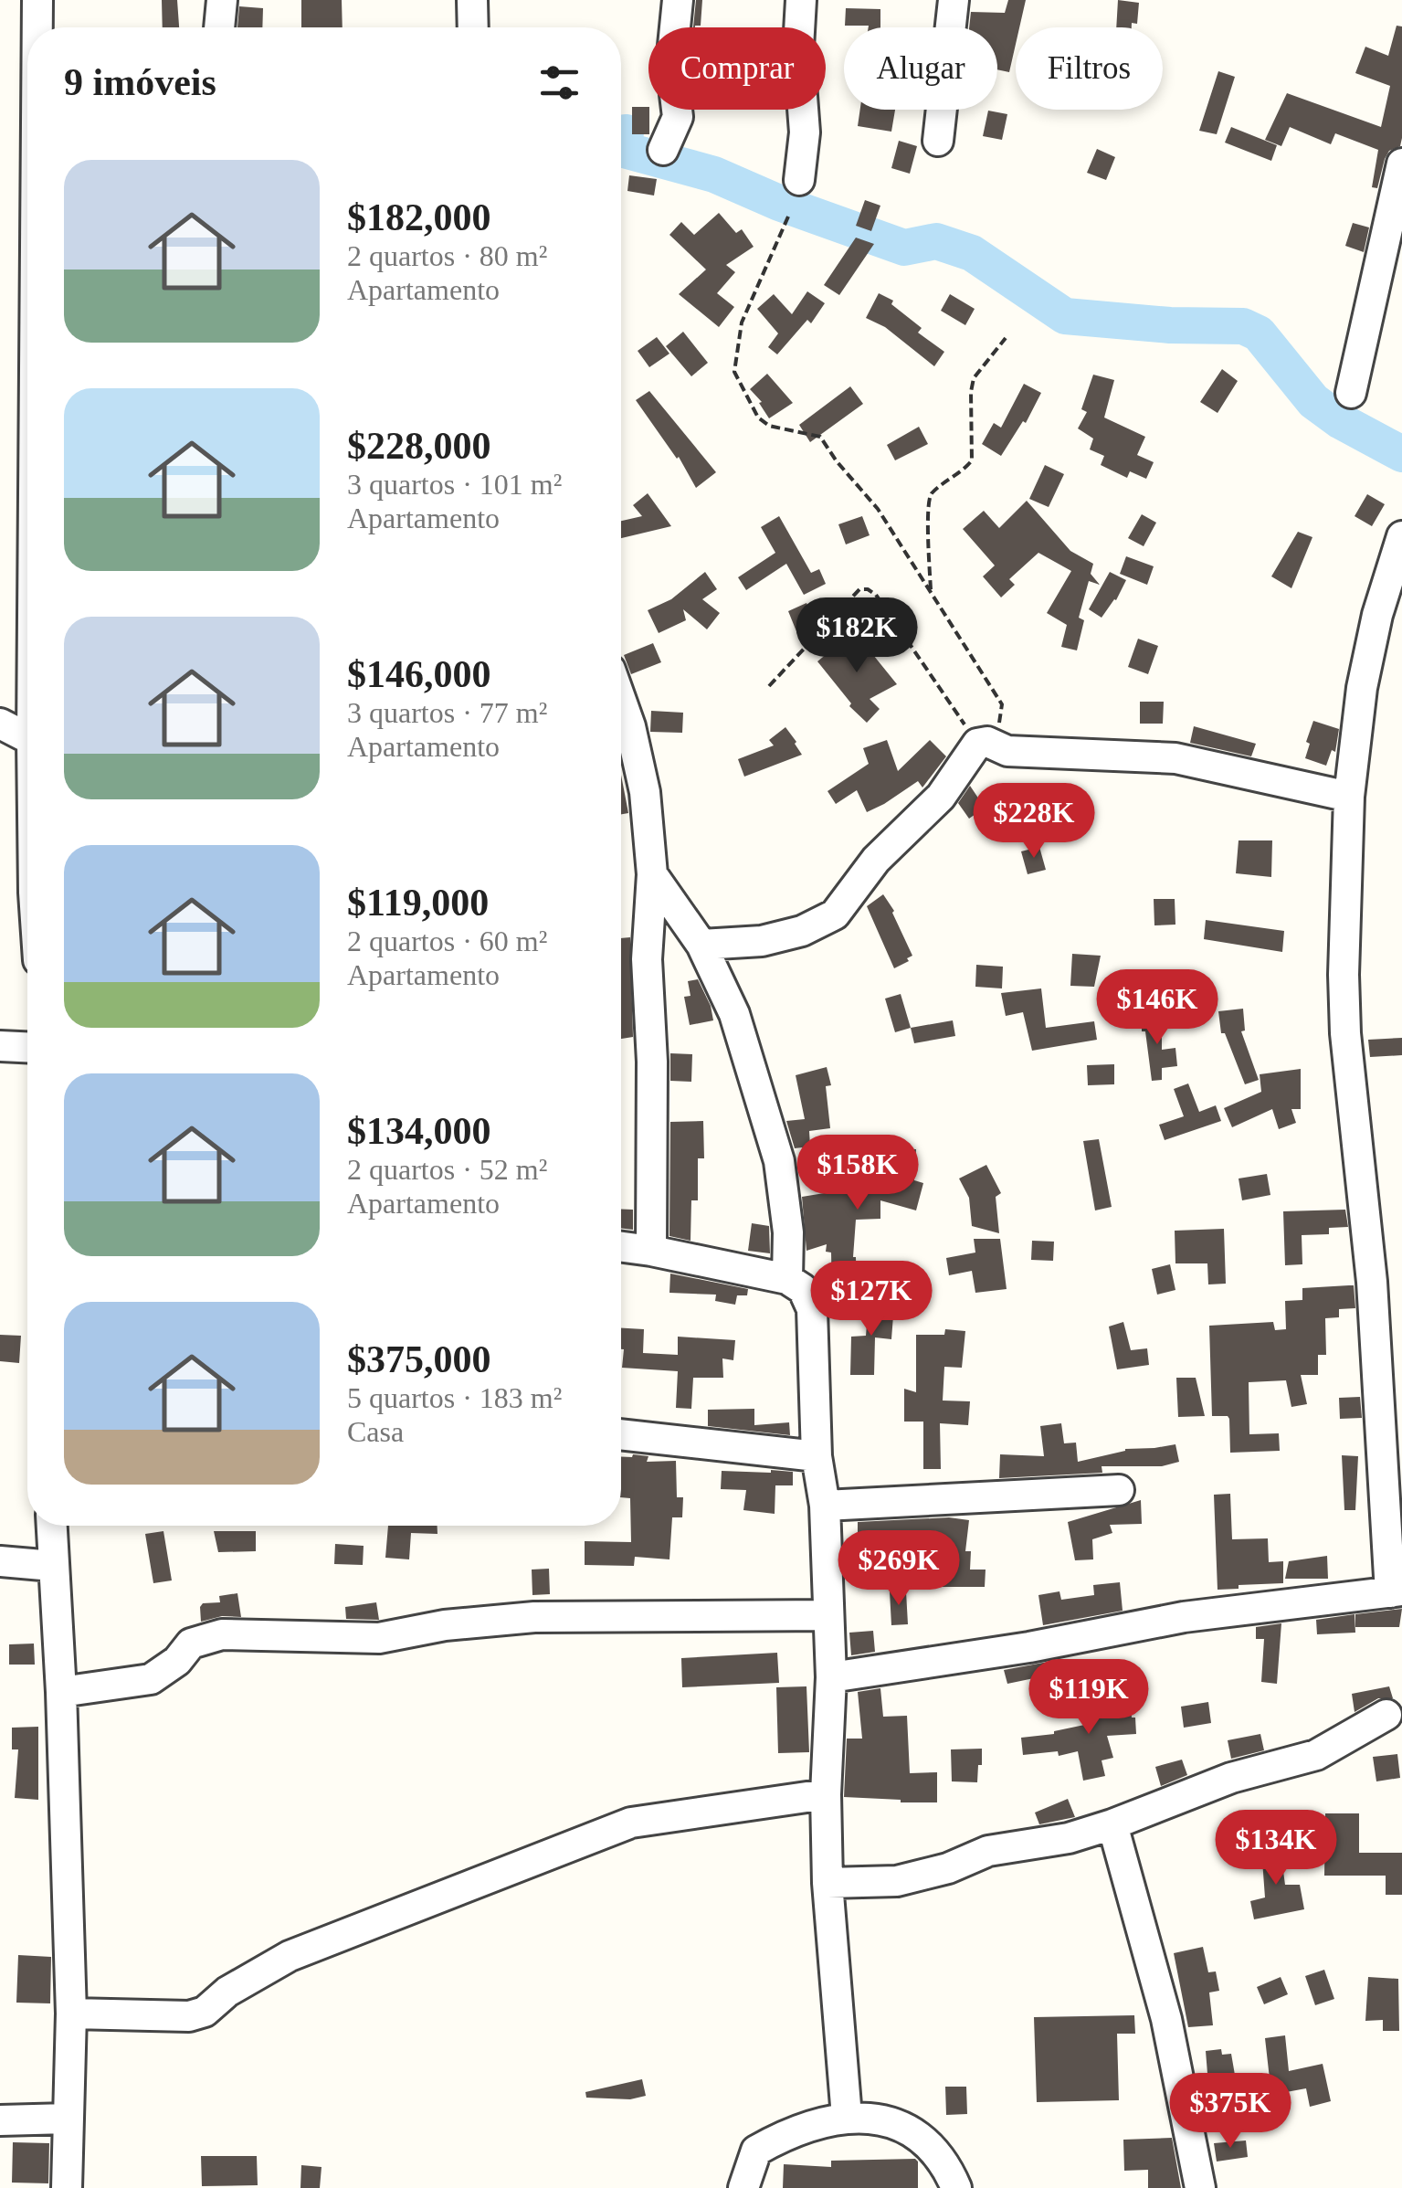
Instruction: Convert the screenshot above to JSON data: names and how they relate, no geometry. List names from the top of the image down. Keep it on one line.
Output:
{"page":{"chip":["Comprar","Alugar","Filtros"],"heading":"9 imóveis","list":[{"name":"$182,000","note":"2 quartos · 80 m² · Apartamento"},{"name":"$228,000","note":"3 quartos · 101 m² · Apartamento"},{"name":"$146,000","note":"3 quartos · 77 m² · Apartamento"},{"name":"$119,000","note":"2 quartos · 60 m² · Apartamento"},{"name":"$134,000","note":"2 quartos · 52 m² · Apartamento"},{"name":"$375,000","note":"5 quartos · 183 m² · Casa"}],"price":["$182K","$228K","$146K","$158K","$127K","$269K","$119K","$134K","$375K"]}}
